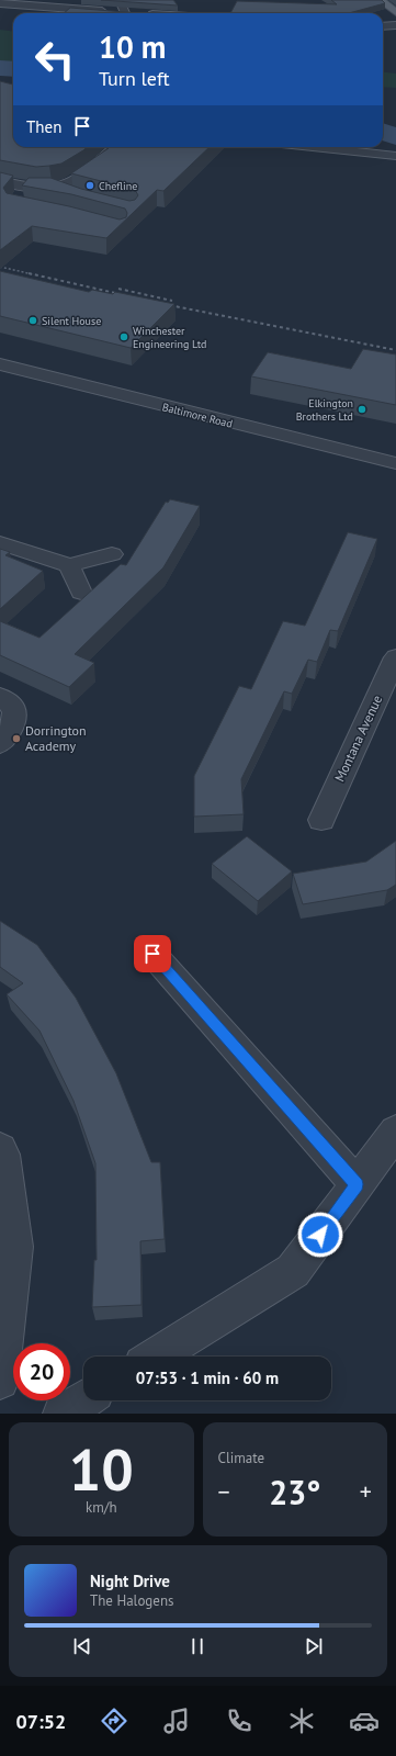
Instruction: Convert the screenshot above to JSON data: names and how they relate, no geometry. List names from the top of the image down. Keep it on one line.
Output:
{"streets":{"street":["Baltimore Road","Montana Avenue"]},"places":["Chefline","Silent House","Winchester Engineering Ltd","Elkington Brothers Ltd","Dorrington Academy"],"page":{"turn":["10 m","Turn left"],"then":"Then","limit":"20","trip":"07:53 · 1 min · 60 m","tile":[["10","km/h"],"Climate"],"heat":["−","23°","+"],"song":["Night Drive","The Halogens"],"tabs":"07:52"}}
